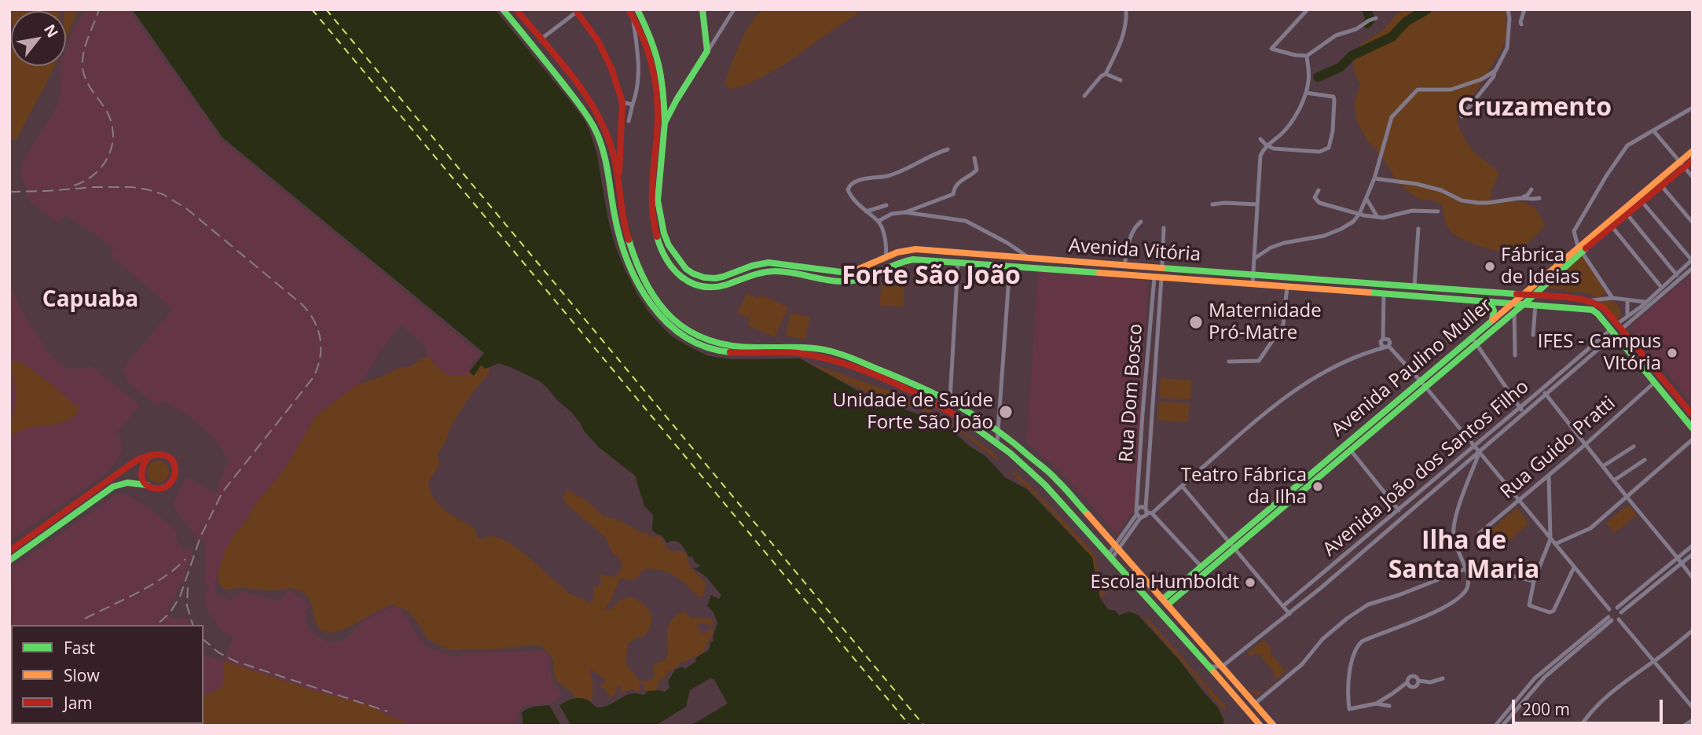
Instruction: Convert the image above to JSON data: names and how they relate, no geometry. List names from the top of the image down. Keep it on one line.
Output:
{"streets":{"main road":["Avenida Vitória","Avenida Paulino Muller"],"street":["Rua Dom Bosco","Rua Guido Pratti","Avenida João dos Santos Filho"]},"crossings":[["Avenida Vitória","Avenida Paulino Muller"],["Avenida Vitória","Rua Dom Bosco"],["Avenida Vitória","Rua Guido Pratti"],["Avenida Vitória","Avenida João dos Santos Filho"]],"districts":["Cruzamento","Forte São João","Capuaba","Ilha de Santa Maria"],"places":["Fábrica de Ideias","Maternidade Pró-Matre","IFES - Campus VItória","Unidade de Saúde Forte São João","Teatro Fábrica da Ilha","Escola Humboldt"],"legend":["Fast","Slow","Jam"],"scale_bar":"200 m","north":"top right"}
